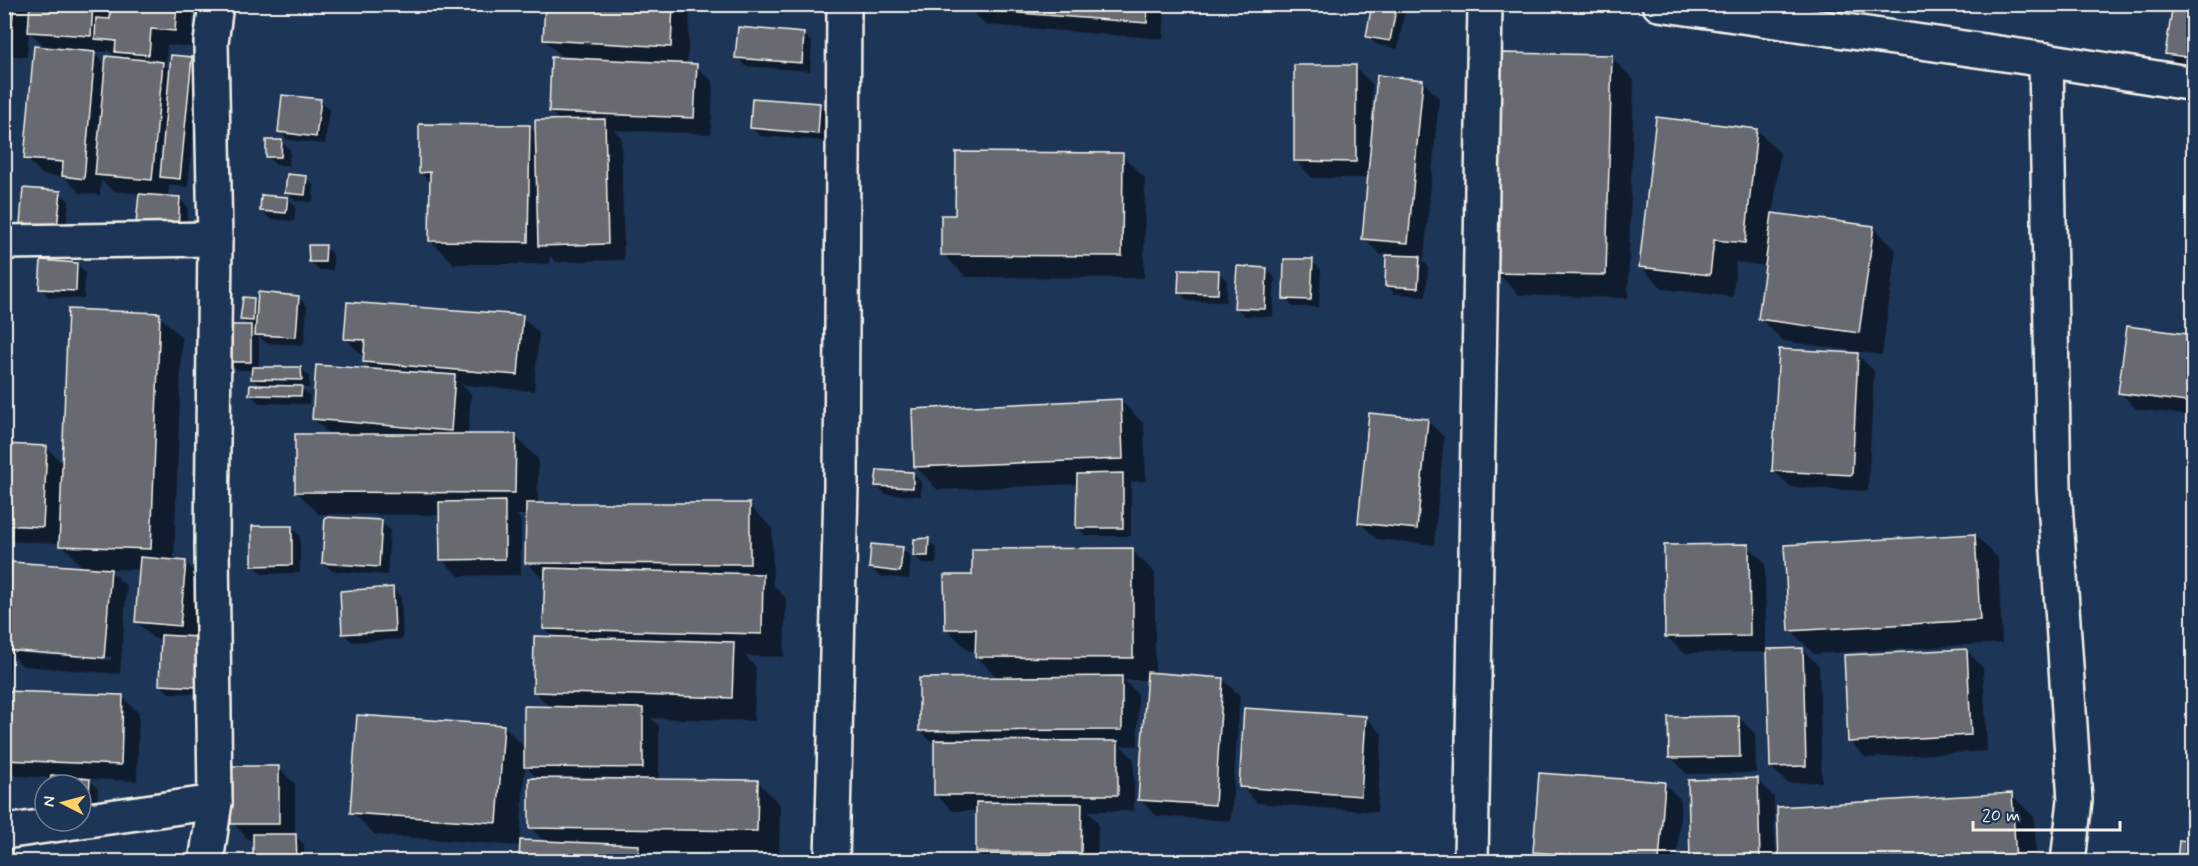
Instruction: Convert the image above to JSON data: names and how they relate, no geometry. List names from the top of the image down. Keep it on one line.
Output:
{"scale_bar":"20 m","north":"left"}
